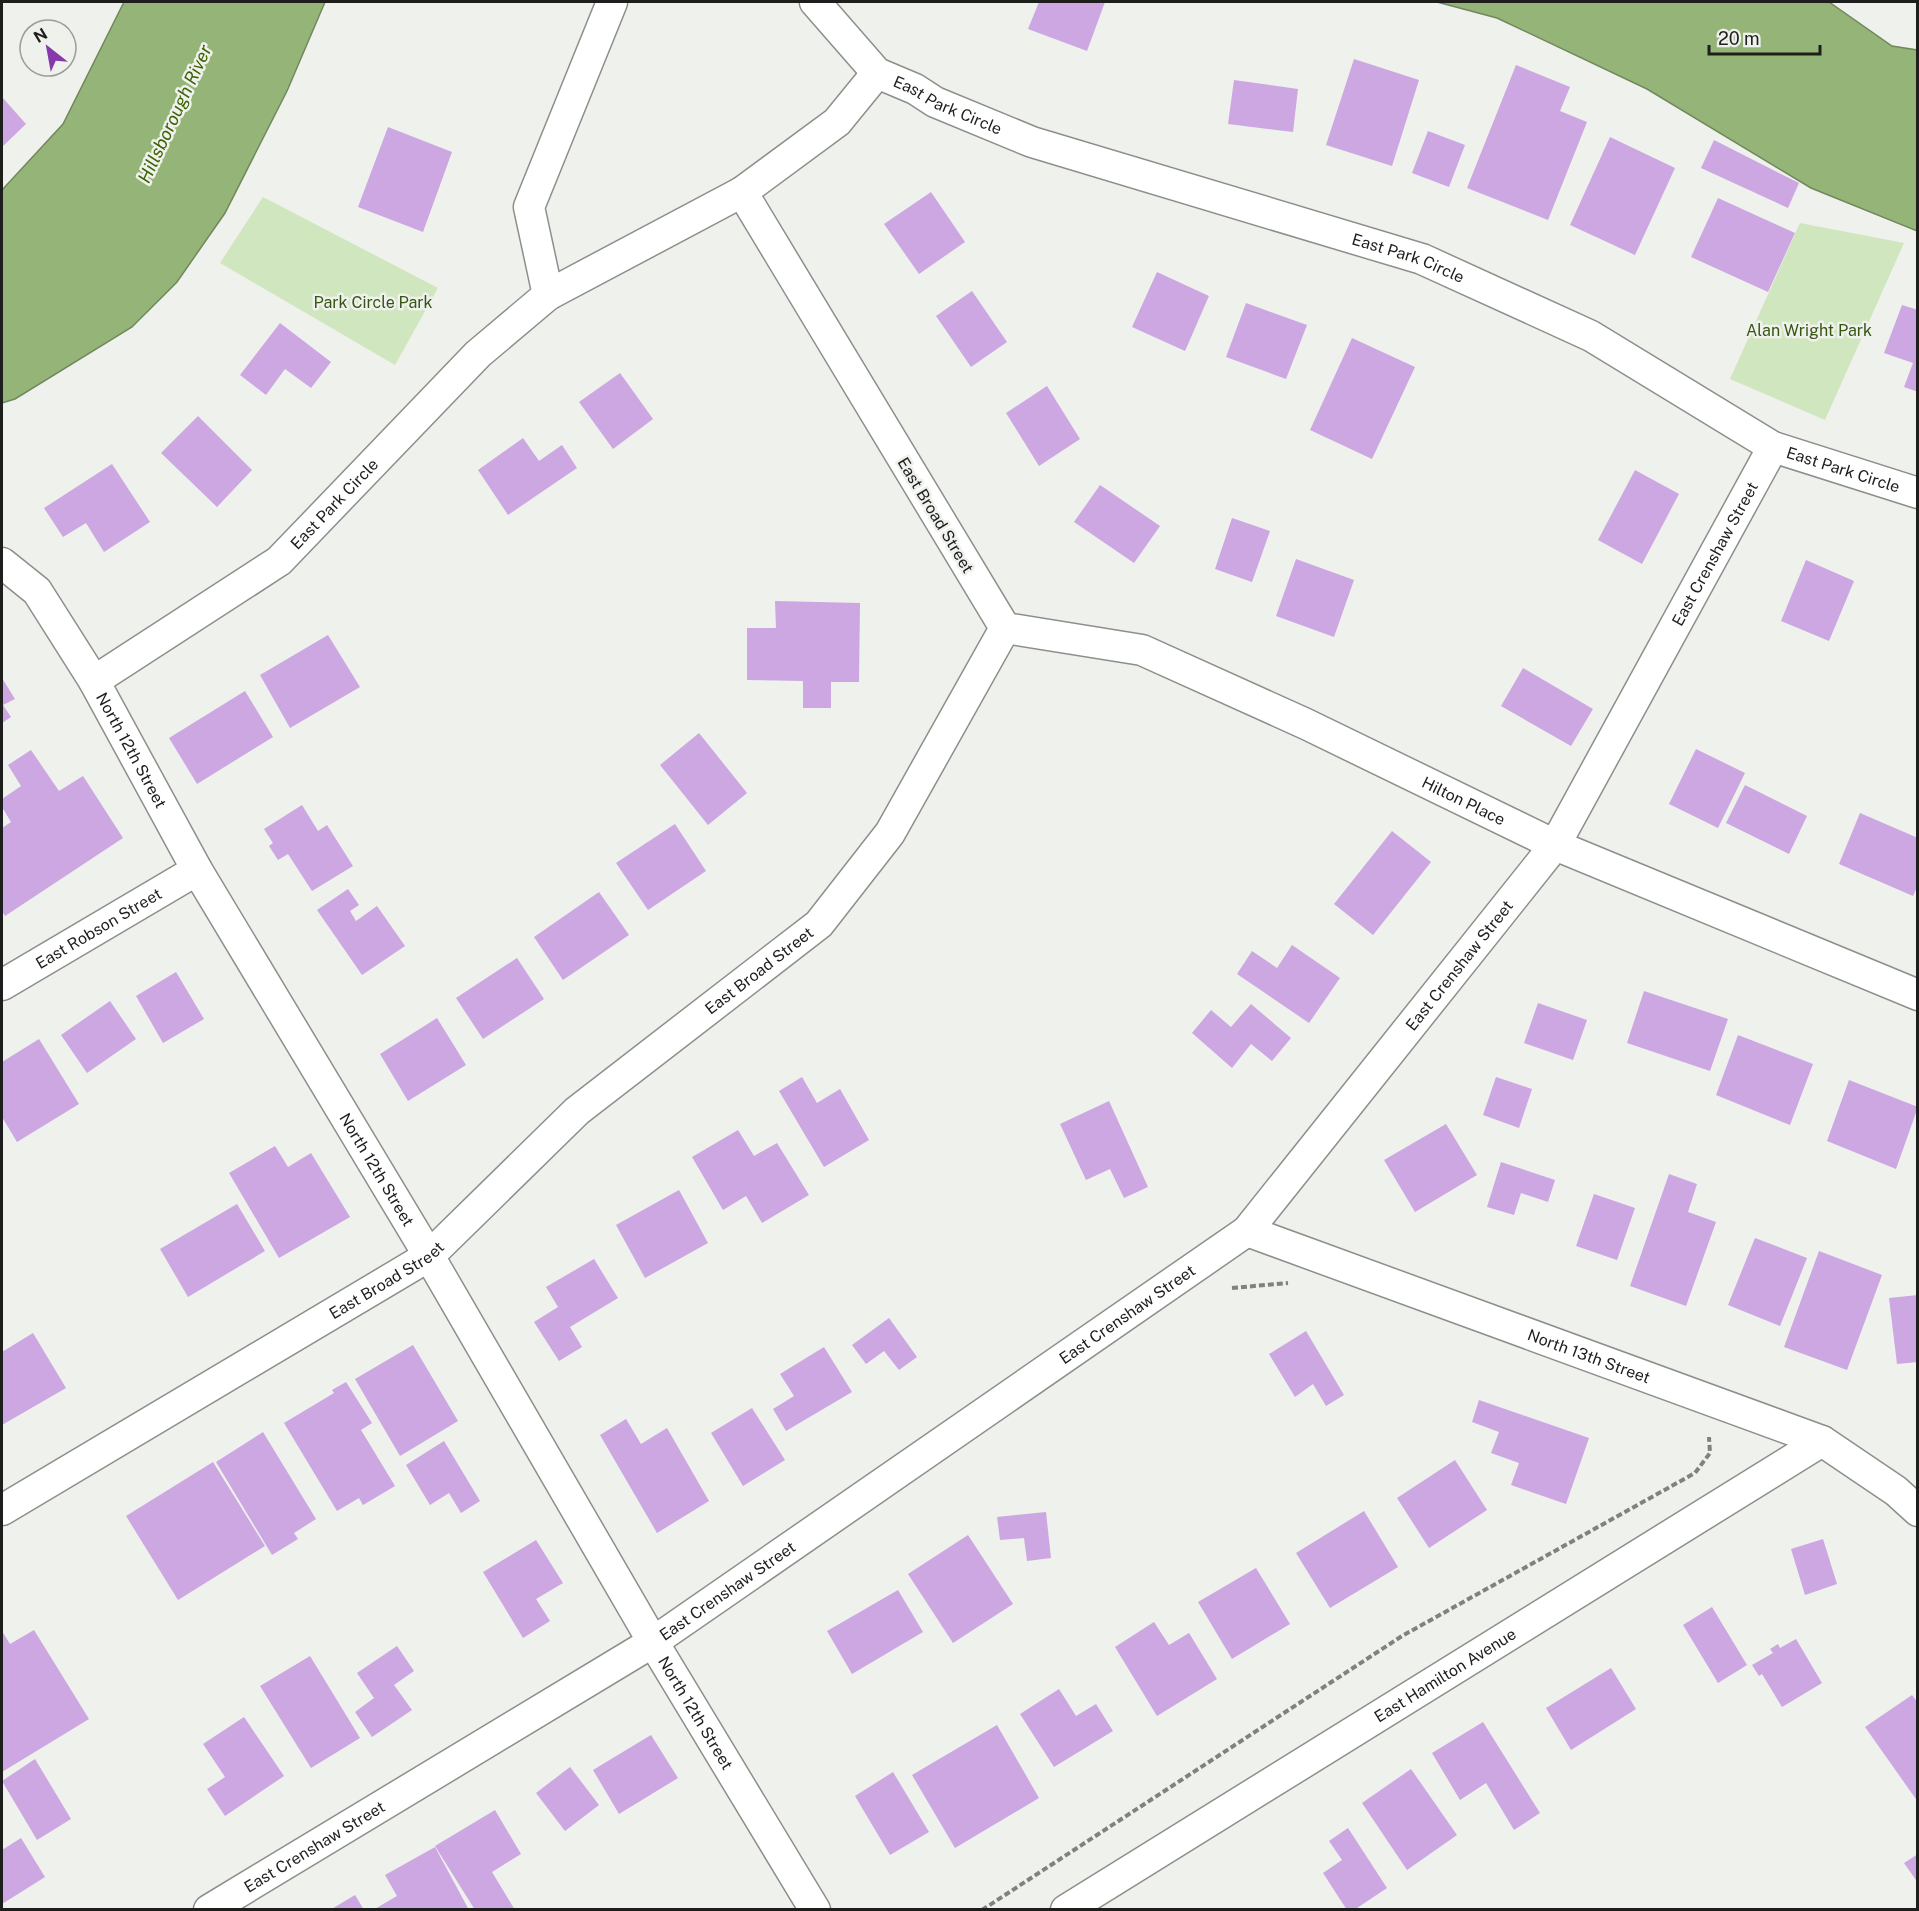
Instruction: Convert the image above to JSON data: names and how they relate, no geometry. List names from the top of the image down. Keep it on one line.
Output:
{"streets":{"street":["East Park Circle","East Broad Street","East Crenshaw Street","North 12th Street","Hilton Place","East Robson Street","North 13th Street","East Hamilton Avenue"]},"crossings":[["East Park Circle","East Broad Street"],["East Park Circle","East Crenshaw Street"],["East Park Circle","North 12th Street"],["East Broad Street","North 12th Street"],["East Broad Street","Hilton Place"],["East Crenshaw Street","North 12th Street"],["East Crenshaw Street","Hilton Place"],["East Crenshaw Street","North 13th Street"],["North 12th Street","East Robson Street"],["North 13th Street","East Hamilton Avenue"]],"water":["Hillsborough River"],"parks":["Park Circle Park","Alan Wright Park"],"scale_bar":"20 m","north":"top left"}
